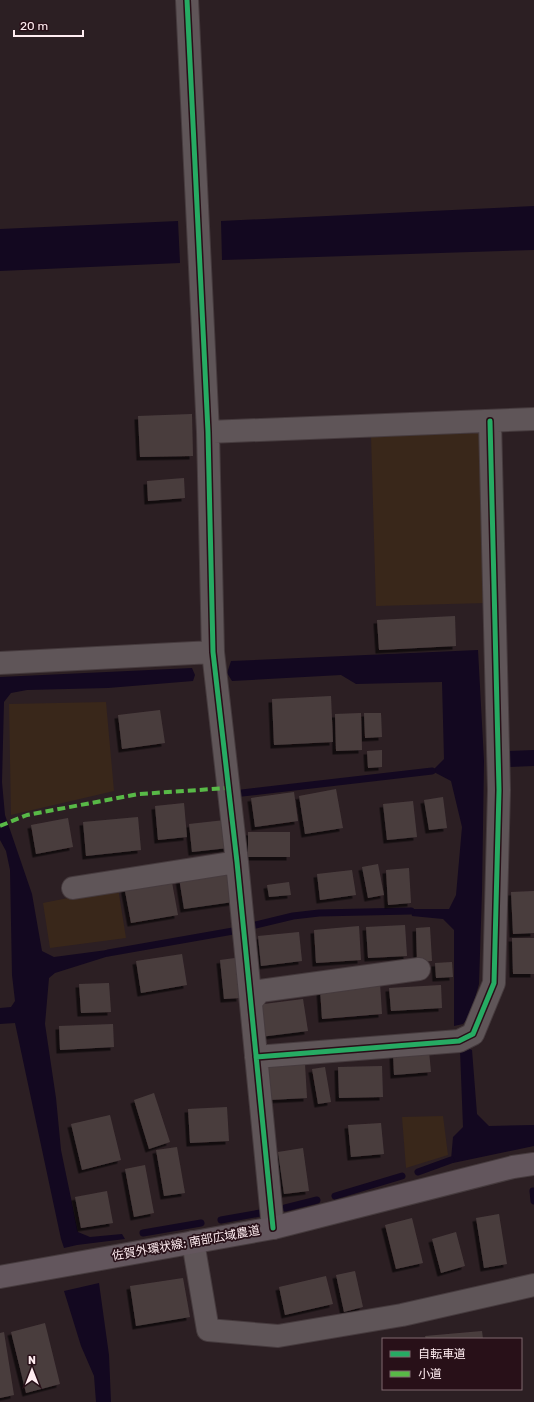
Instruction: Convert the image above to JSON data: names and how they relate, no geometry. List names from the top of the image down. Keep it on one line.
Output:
{"streets":{"main road":["佐賀外環状線; 南部広域農道"]},"legend":["自転車道","小道"],"scale_bar":"20 m","north":"top"}
